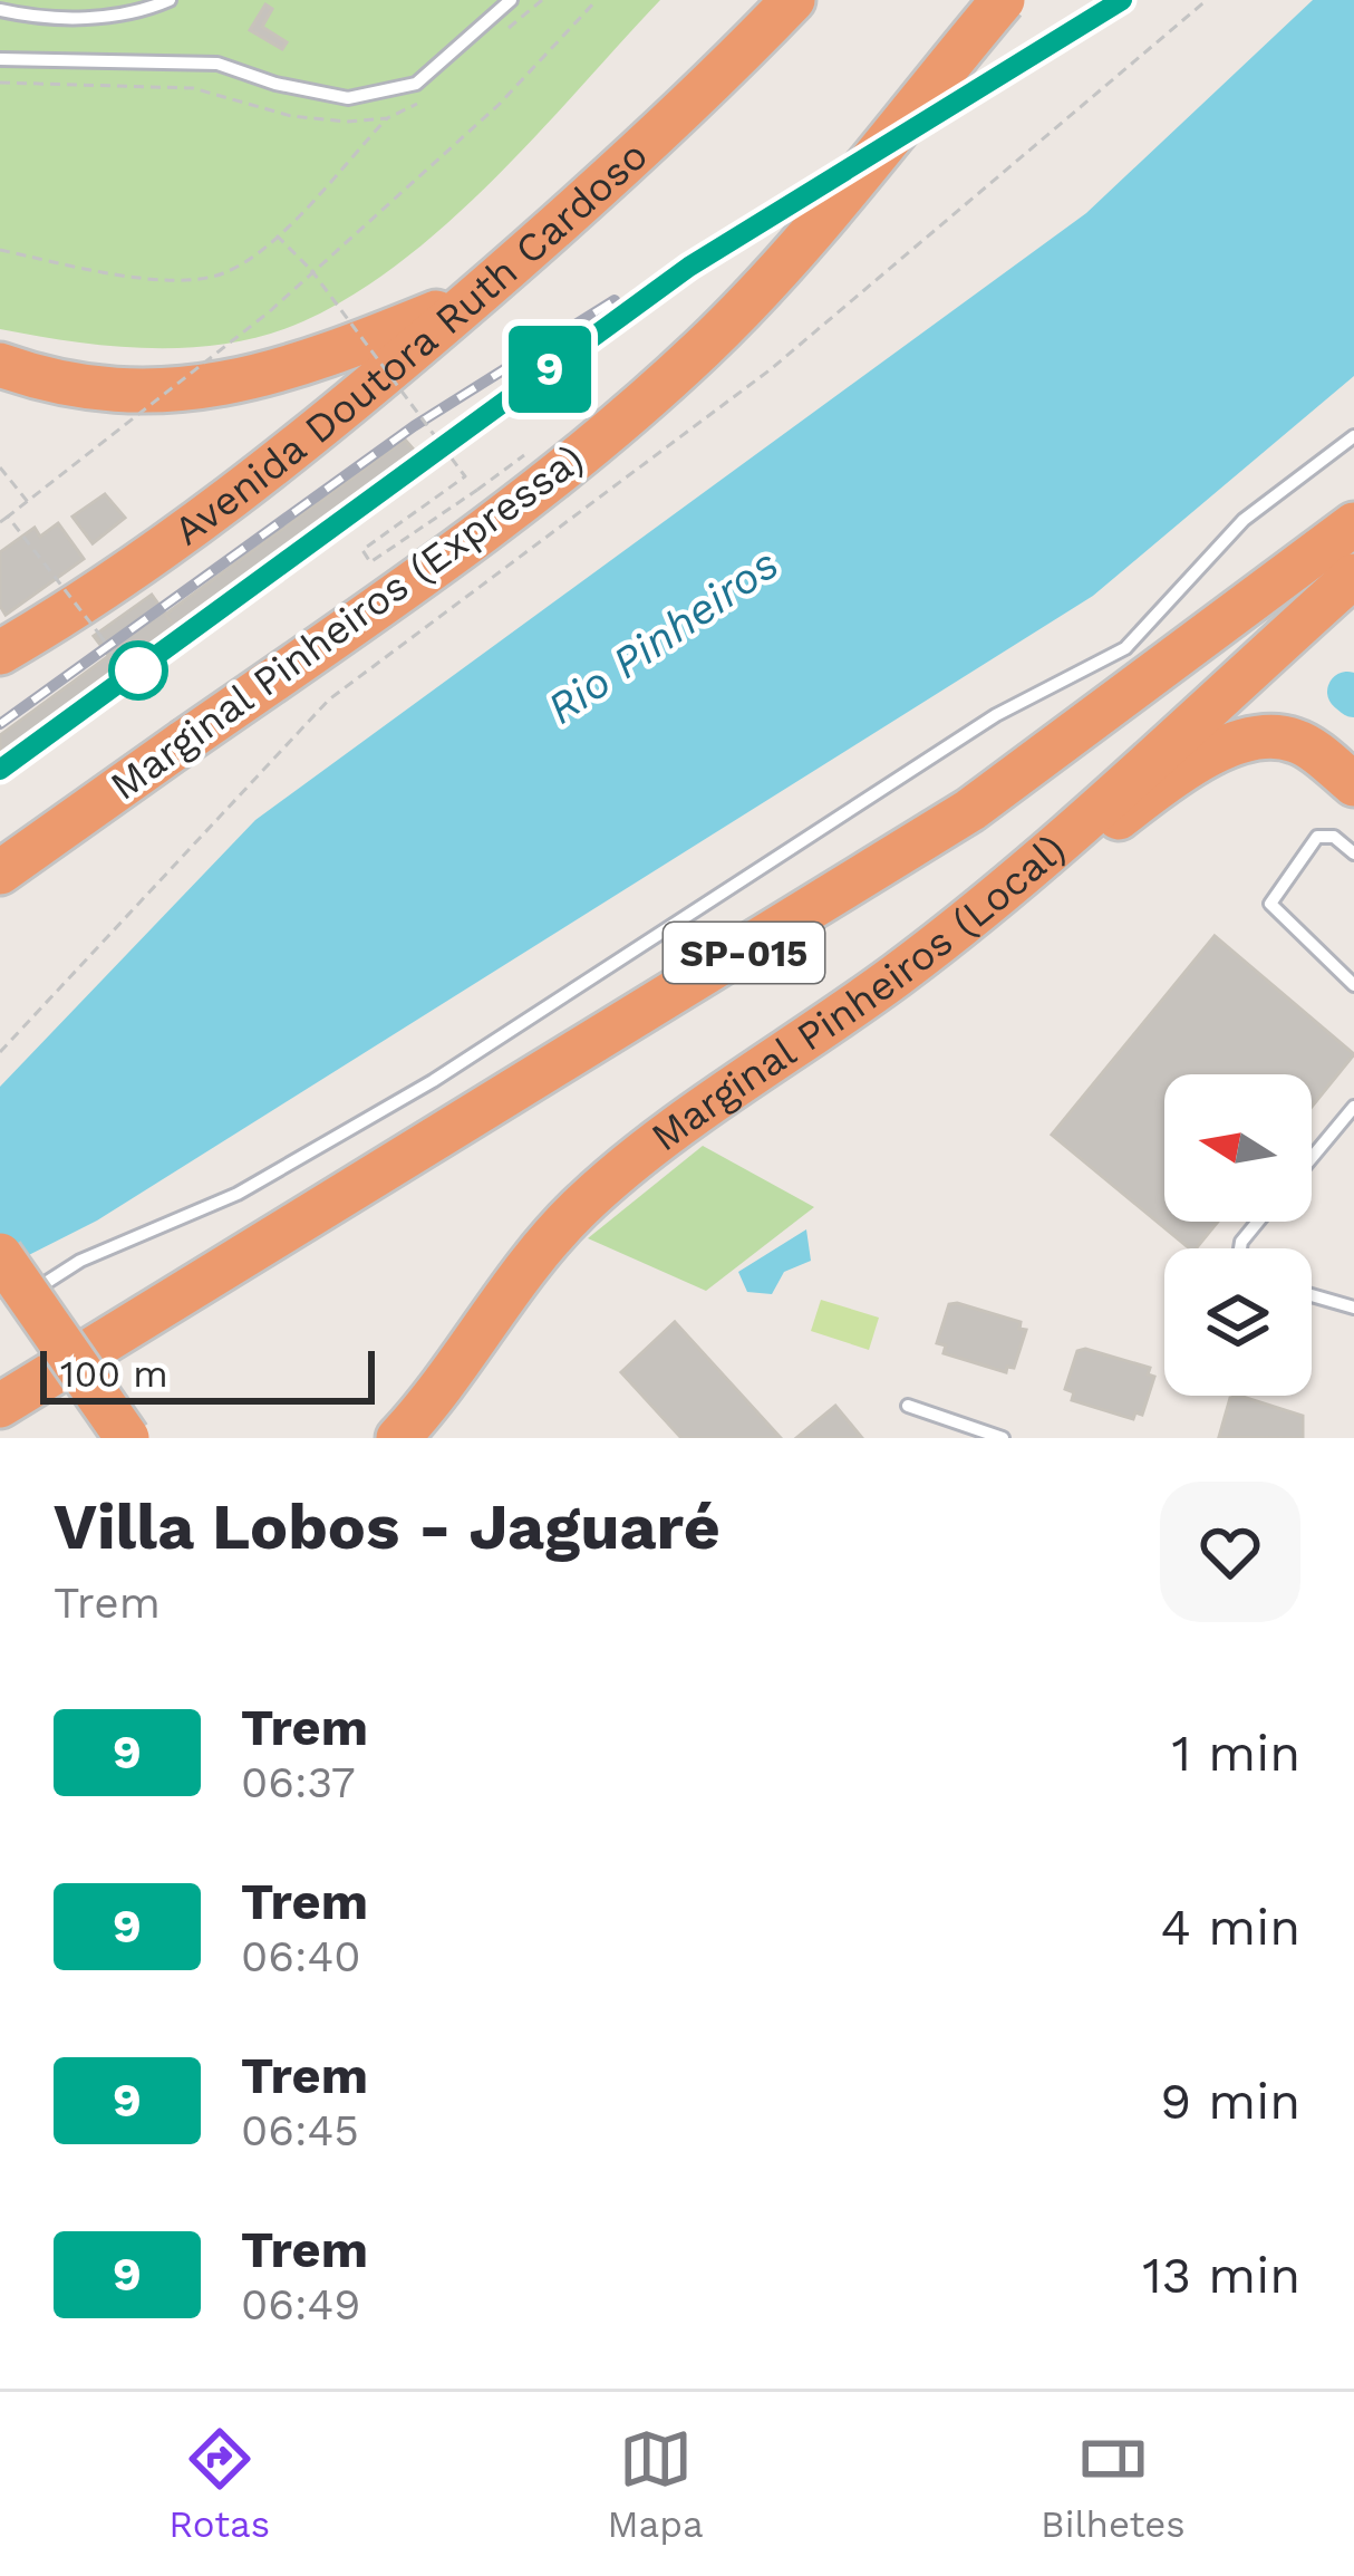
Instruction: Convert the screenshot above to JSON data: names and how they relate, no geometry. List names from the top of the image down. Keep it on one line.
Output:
{"streets":{"highway":["Avenida Doutora Ruth Cardoso","Marginal Pinheiros (Expressa)","SP-015","Marginal Pinheiros (Local)"]},"water":["Rio Pinheiros"],"scale_bar":"100 m","north":"left","page":{"on_map":"9","scale":"100 m","heading":["Villa Lobos - Jaguaré","Trem"],"list":[{"mark":"9","name":"Trem","note":"06:37","value":"1 min"},{"mark":"9","name":"Trem","note":"06:40","value":"4 min"},{"mark":"9","name":"Trem","note":"06:45","value":"9 min"},{"mark":"9","name":"Trem","note":"06:49","value":"13 min"}],"tabs":["Rotas","Mapa","Bilhetes"]}}
